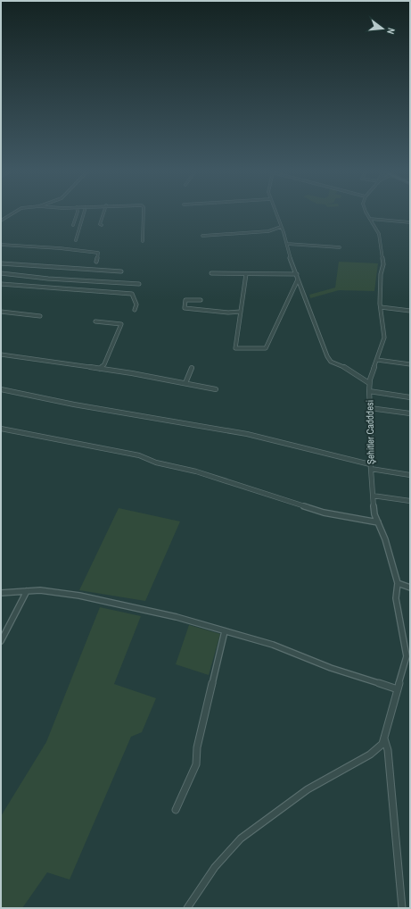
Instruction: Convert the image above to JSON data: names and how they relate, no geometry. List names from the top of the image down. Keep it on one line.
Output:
{"streets":{"street":["Şehitler Cadddesi"]},"north":"right"}
